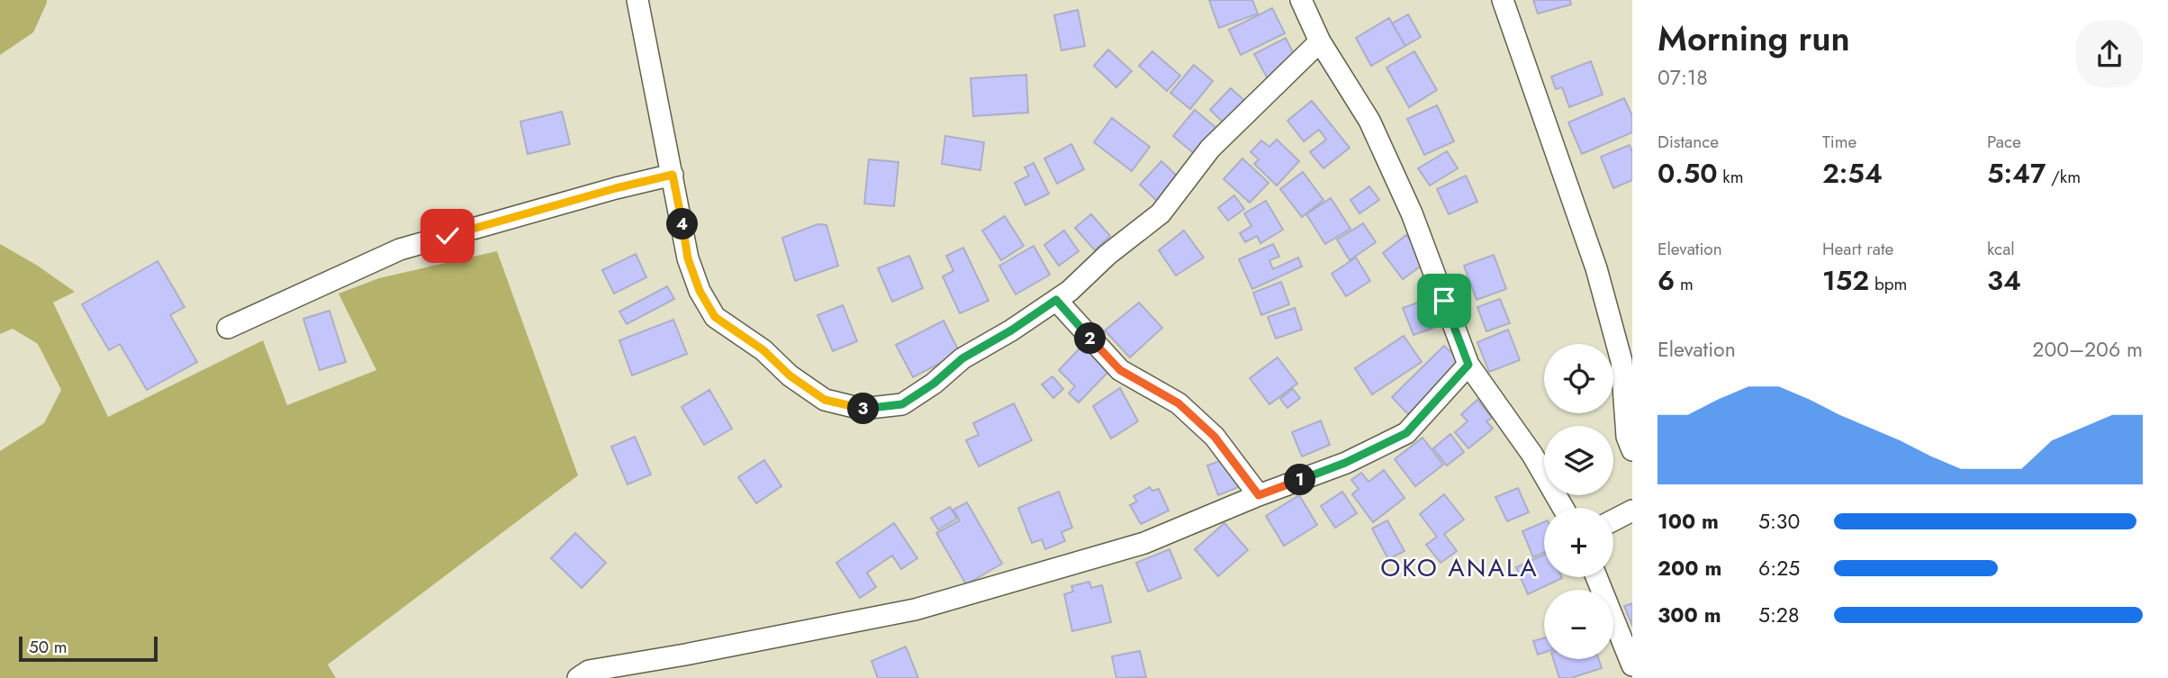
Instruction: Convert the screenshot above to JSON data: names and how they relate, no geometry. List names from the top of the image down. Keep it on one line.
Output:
{"districts":["OKO ANALA"],"scale_bar":"50 m","page":{"heading":["Morning run","07:18"],"stats":[["Distance","0.50 km"],["Time","2:54"],["Pace","5:47 /km"],["Elevation","6 m"],["Heart rate","152 bpm"],["kcal","34"]],"pins":["4","2","3","1"],"chart":["Elevation","200–206 m"],"map_buttons":["+","−"],"list":[{"name":"100 m","note":"5:30"},{"name":"200 m","note":"6:25"},{"name":"300 m","note":"5:28"}],"scale":"50 m"}}
